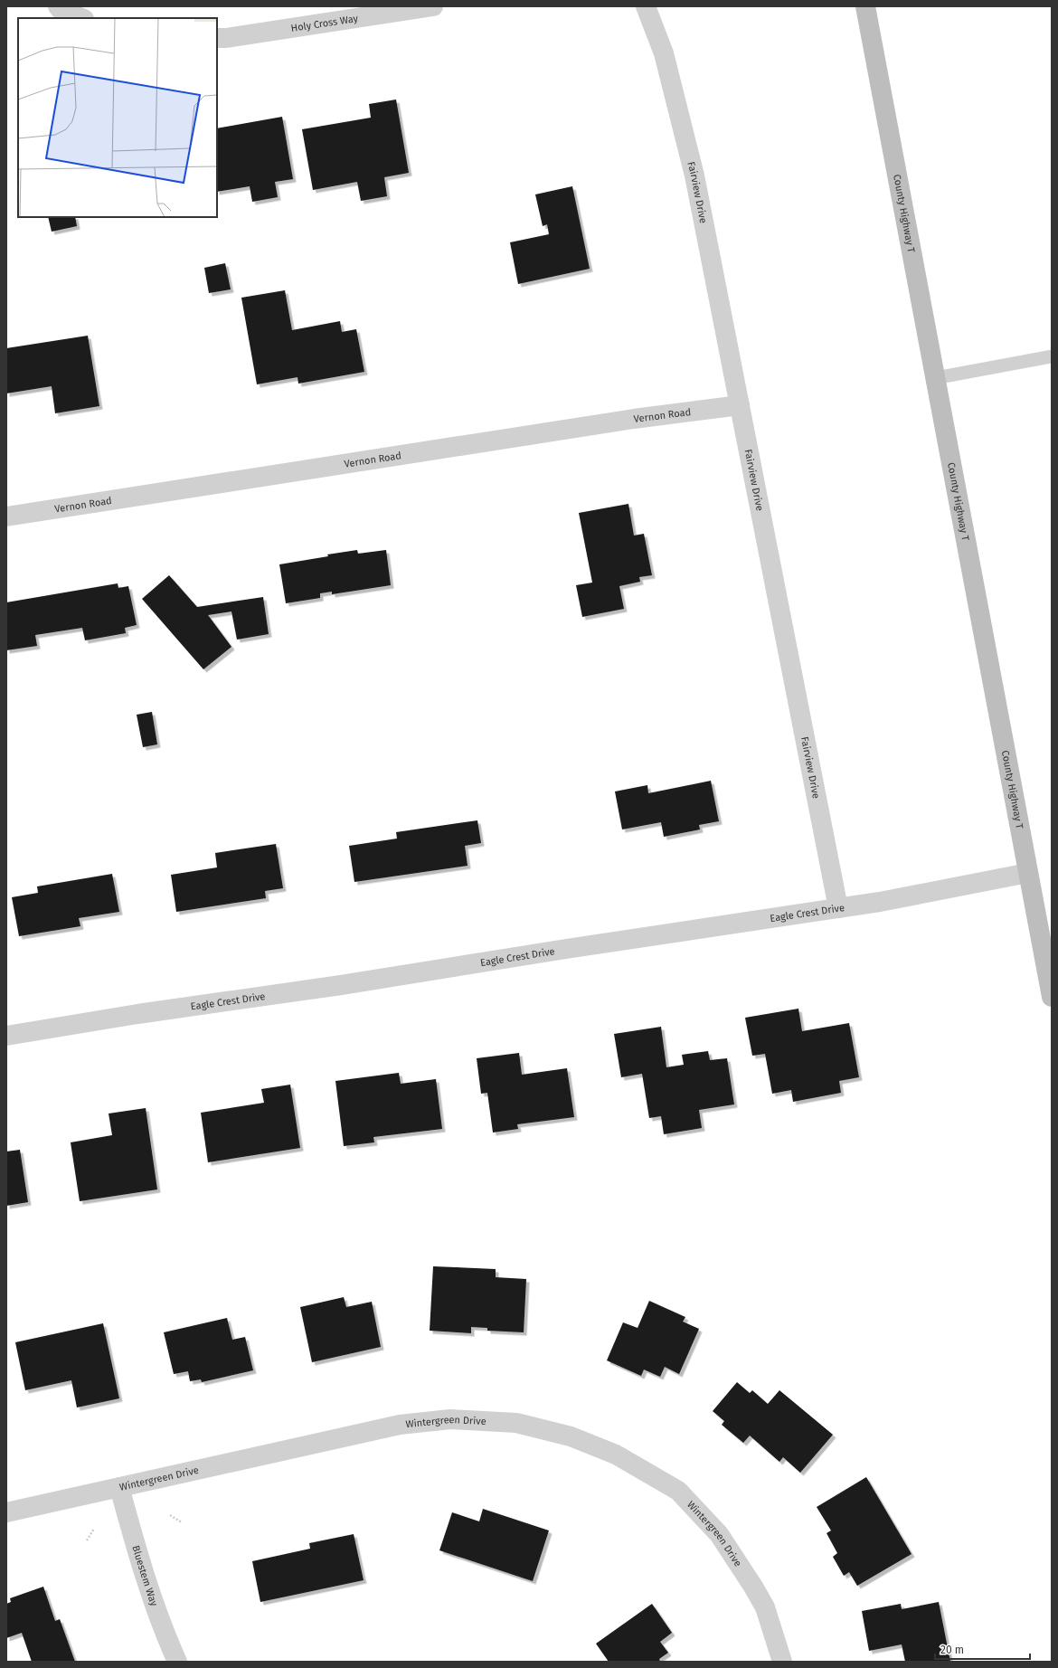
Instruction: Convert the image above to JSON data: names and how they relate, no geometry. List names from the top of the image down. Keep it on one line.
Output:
{"streets":{"main road":["County Highway T"],"street":["Holy Cross Way","Fairview Drive","Vernon Road","Eagle Crest Drive","Wintergreen Drive","Bluestem Way"]},"crossings":[["Fairview Drive","Vernon Road"],["Fairview Drive","Eagle Crest Drive"],["County Highway T","Eagle Crest Drive"],["Wintergreen Drive","Bluestem Way"]],"scale_bar":"20 m"}
